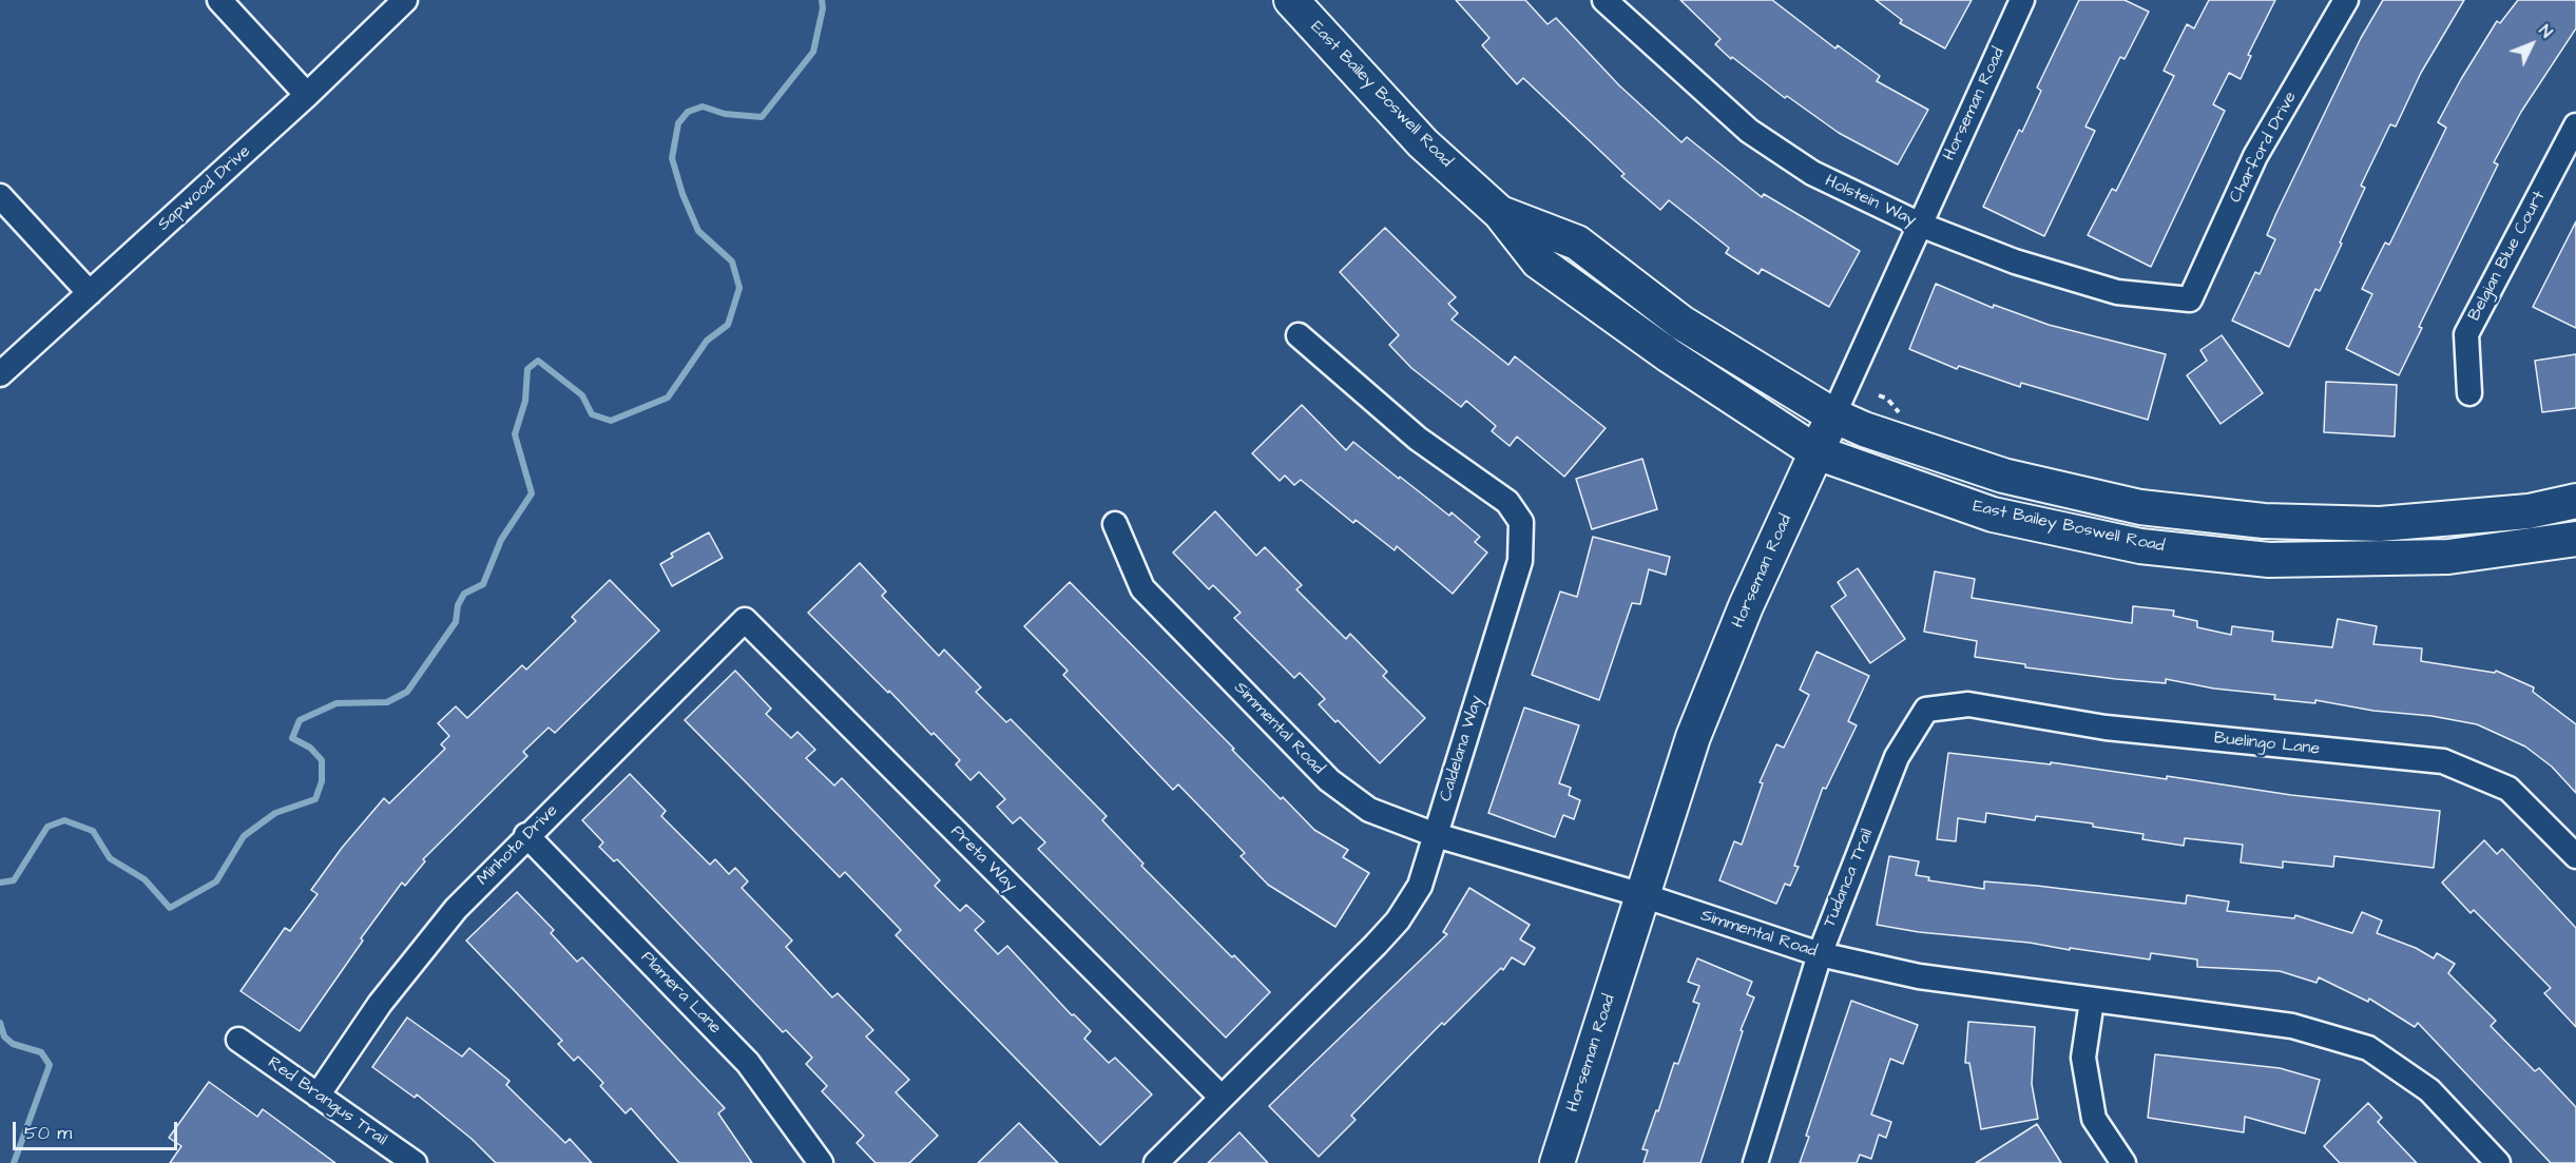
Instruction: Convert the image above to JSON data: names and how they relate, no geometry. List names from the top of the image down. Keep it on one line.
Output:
{"streets":{"street":["East Bailey Boswell Road","Horseman Road","Charford Drive","Sapwood Drive","Holstein Way","Belgian Blue Court","Simmental Road","Buelingo Lane","Caldelana Way","Minhota Drive","Preta Way","Tudanca Trail","Plamera Lane","Red Brangus Trail"]},"crossings":[["East Bailey Boswell Road","Horseman Road"],["Horseman Road","Holstein Way"],["Horseman Road","Simmental Road"],["Charford Drive","Holstein Way"],["Simmental Road","Caldelana Way"],["Simmental Road","Tudanca Trail"],["Buelingo Lane","Tudanca Trail"],["Caldelana Way","Preta Way"],["Minhota Drive","Preta Way"],["Minhota Drive","Plamera Lane"],["Minhota Drive","Red Brangus Trail"]],"scale_bar":"50 m","north":"top right"}
